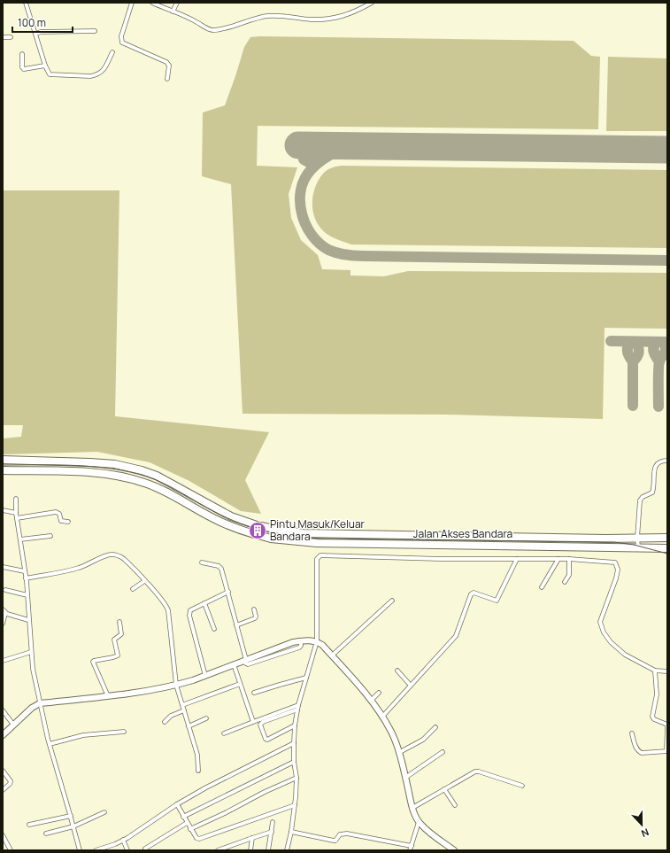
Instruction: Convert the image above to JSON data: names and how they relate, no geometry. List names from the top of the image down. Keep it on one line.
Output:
{"streets":{"highway":["Jalan Akses Bandara"]},"places":{"building":["Pintu Masuk/Keluar Bandara"]},"scale_bar":"100 m","north":"bottom"}
